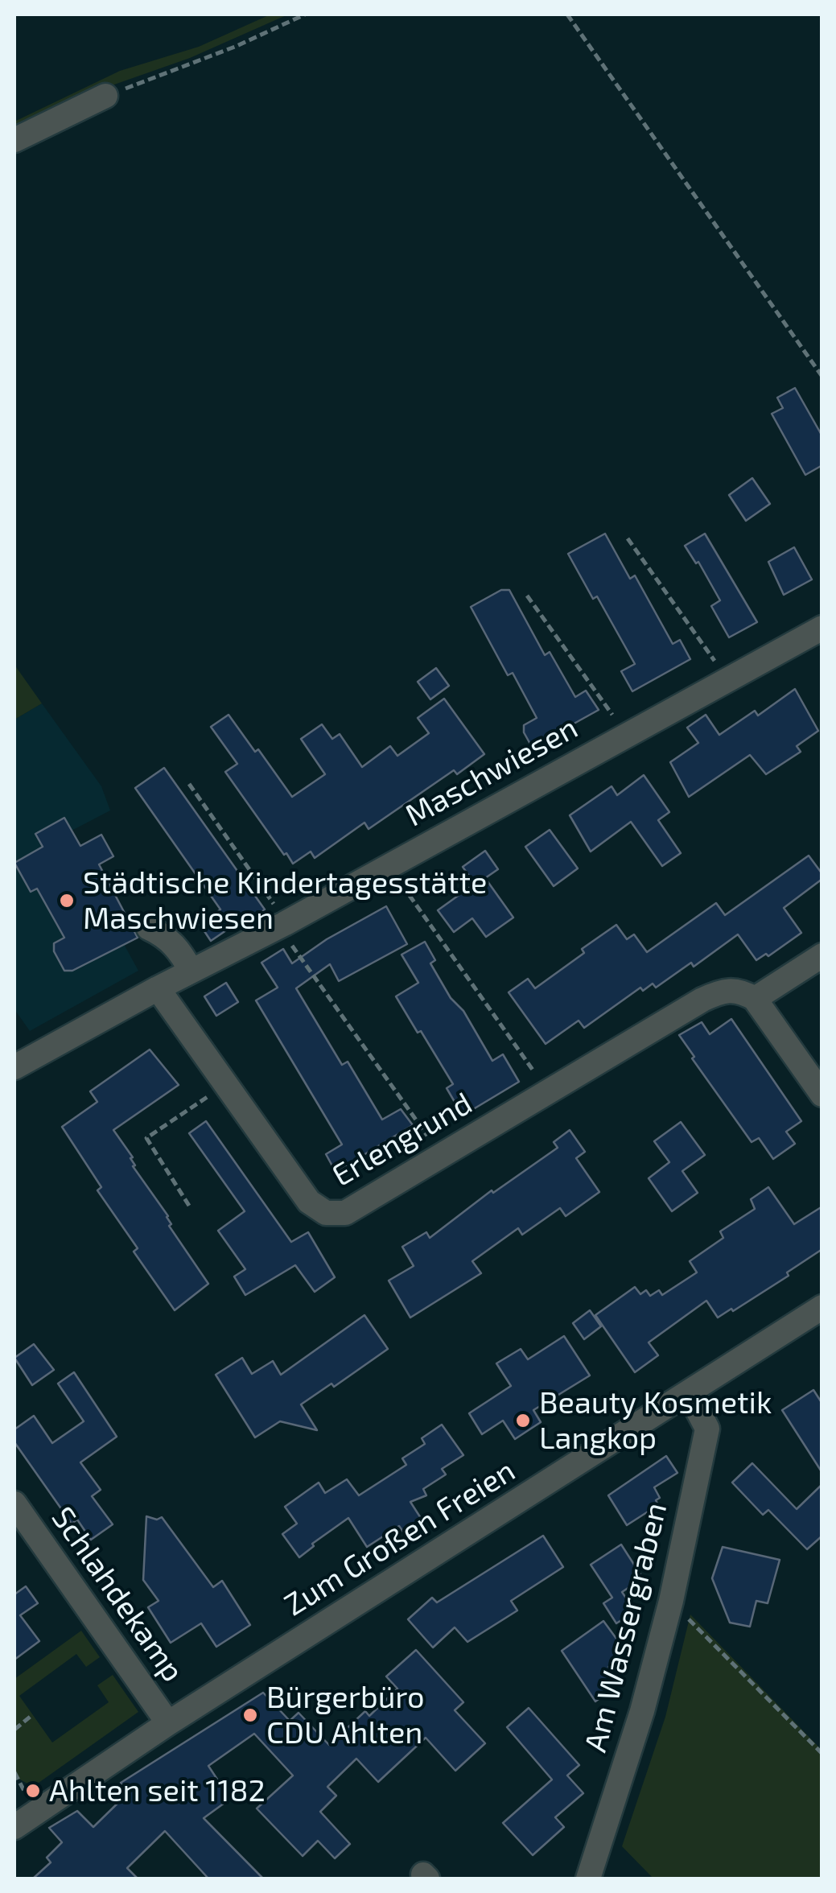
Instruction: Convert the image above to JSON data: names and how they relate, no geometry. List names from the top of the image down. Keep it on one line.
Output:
{"streets":{"street":["Maschwiesen","Erlengrund","Zum Großen Freien","Schlahdekamp","Am Wassergraben"]},"crossings":[["Maschwiesen","Erlengrund"],["Zum Großen Freien","Schlahdekamp"],["Zum Großen Freien","Am Wassergraben"]],"places":["Städtische Kindertagesstätte Maschwiesen","Beauty Kosmetik Langkop","Bürgerbüro CDU Ahlten","Ahlten seit 1182"]}
